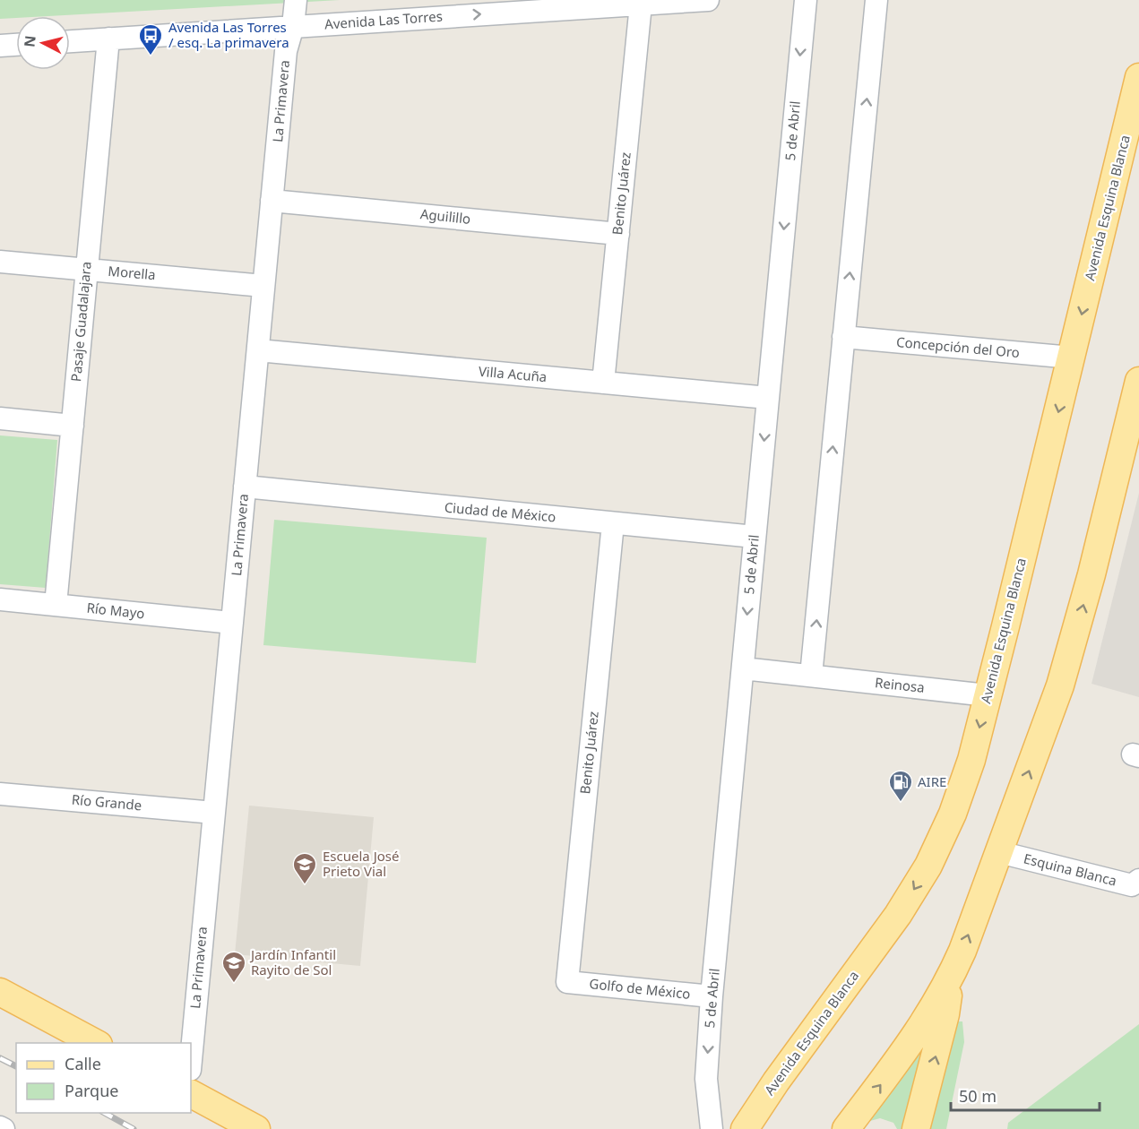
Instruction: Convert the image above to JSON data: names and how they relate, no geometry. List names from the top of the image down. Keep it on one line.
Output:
{"streets":{"main road":["Avenida Esquina Blanca"],"street":["Avenida Las Torres","La Primavera","5 de Abril","Benito Juárez","Aguilillo","Morella","Pasaje Guadalajara","Concepción del Oro","Villa Acuña","Ciudad de México","Río Mayo","Reinosa","Río Grande","Esquina Blanca","Golfo de México"]},"crossings":[["Avenida Las Torres","La Primavera"],["Avenida Las Torres","Benito Juárez"],["Avenida Las Torres","Pasaje Guadalajara"],["La Primavera","Aguilillo"],["La Primavera","Morella"],["La Primavera","Villa Acuña"],["La Primavera","Ciudad de México"],["La Primavera","Río Mayo"],["La Primavera","Río Grande"],["5 de Abril","Villa Acuña"],["5 de Abril","Ciudad de México"],["5 de Abril","Reinosa"],["5 de Abril","Golfo de México"],["Benito Juárez","Aguilillo"],["Benito Juárez","Villa Acuña"],["Benito Juárez","Ciudad de México"],["Benito Juárez","Golfo de México"],["Avenida Esquina Blanca","Concepción del Oro"],["Avenida Esquina Blanca","Reinosa"],["Morella","Pasaje Guadalajara"],["Pasaje Guadalajara","Río Mayo"]],"one_way":["Avenida Las Torres"],"places":{"bus stop":["Avenida Las Torres / esq. La primavera"],"fuel station":["AIRE"],"school or university":["Escuela José Prieto Vial","Jardín Infantil Rayito de Sol"]},"legend":["Calle","Parque"],"scale_bar":"50 m","north":"left"}
